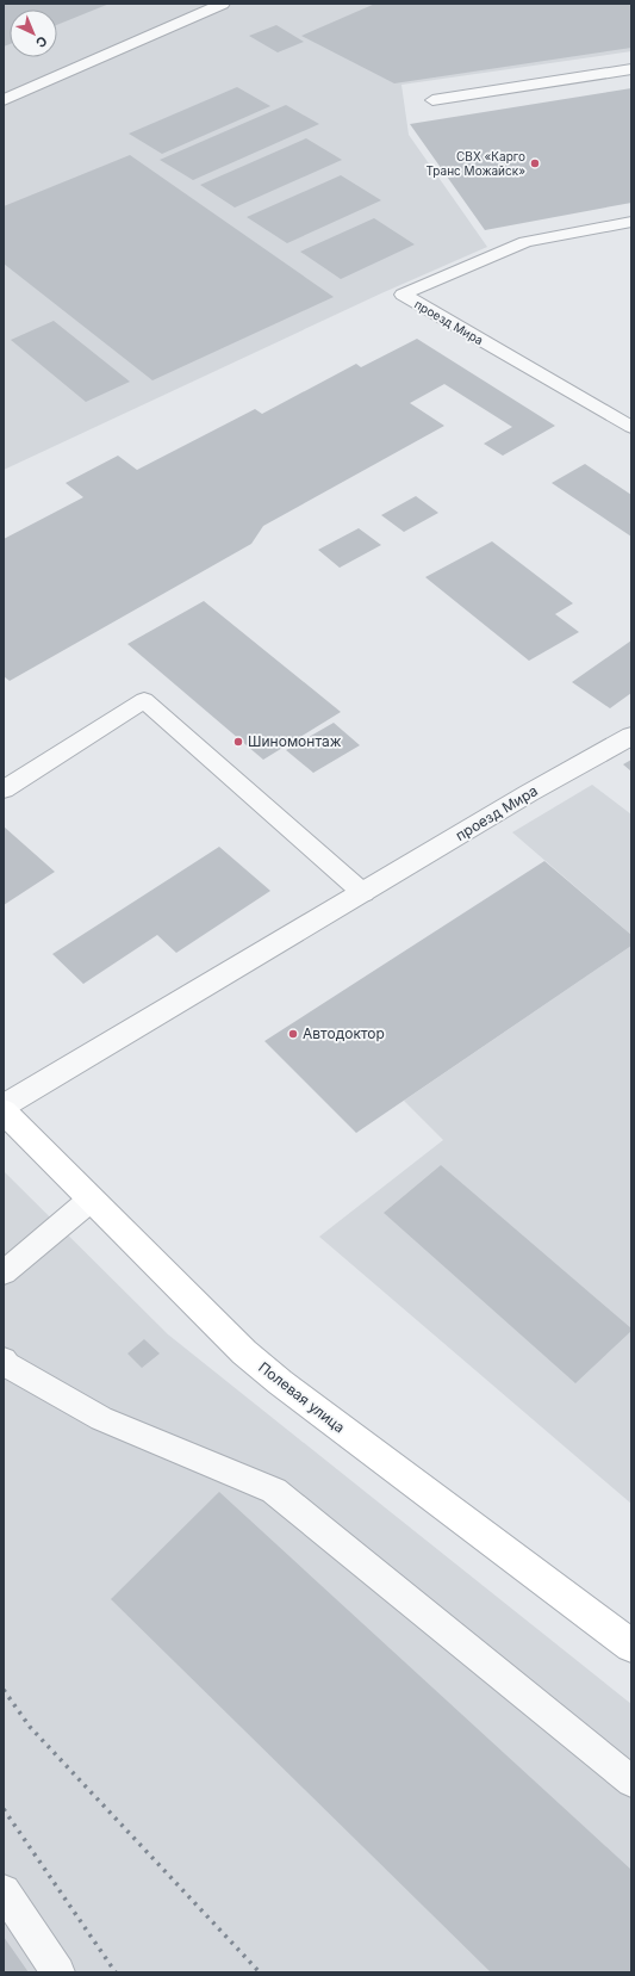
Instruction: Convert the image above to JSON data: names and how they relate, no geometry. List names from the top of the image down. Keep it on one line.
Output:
{"streets":{"main road":["Полевая улица"],"street":["проезд Мира"]},"places":["СВХ «Карго Транс Можайск»","Шиномонтаж","Автодоктор"],"north":"bottom right"}
